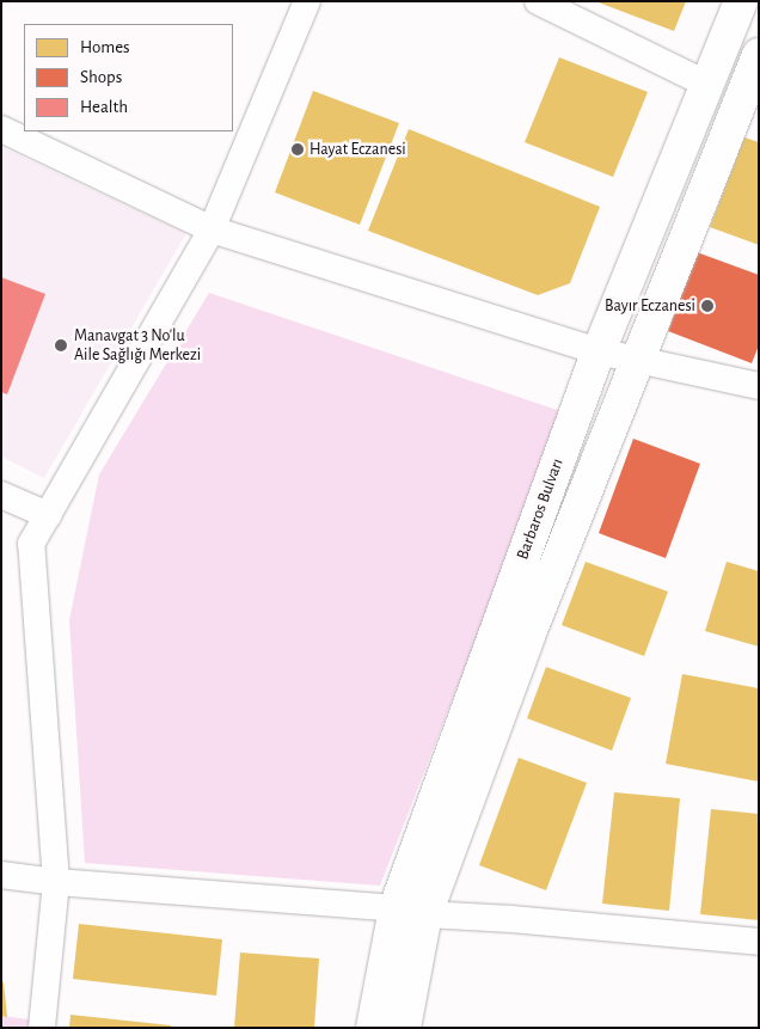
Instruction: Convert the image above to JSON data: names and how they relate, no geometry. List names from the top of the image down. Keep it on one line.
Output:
{"streets":{"street":["Barbaros Bulvarı"]},"places":["Hayat Eczanesi","Bayır Eczanesi","Manavgat 3 No'lu Aile Sağlığı Merkezi"],"legend":["Homes","Shops","Health"]}
